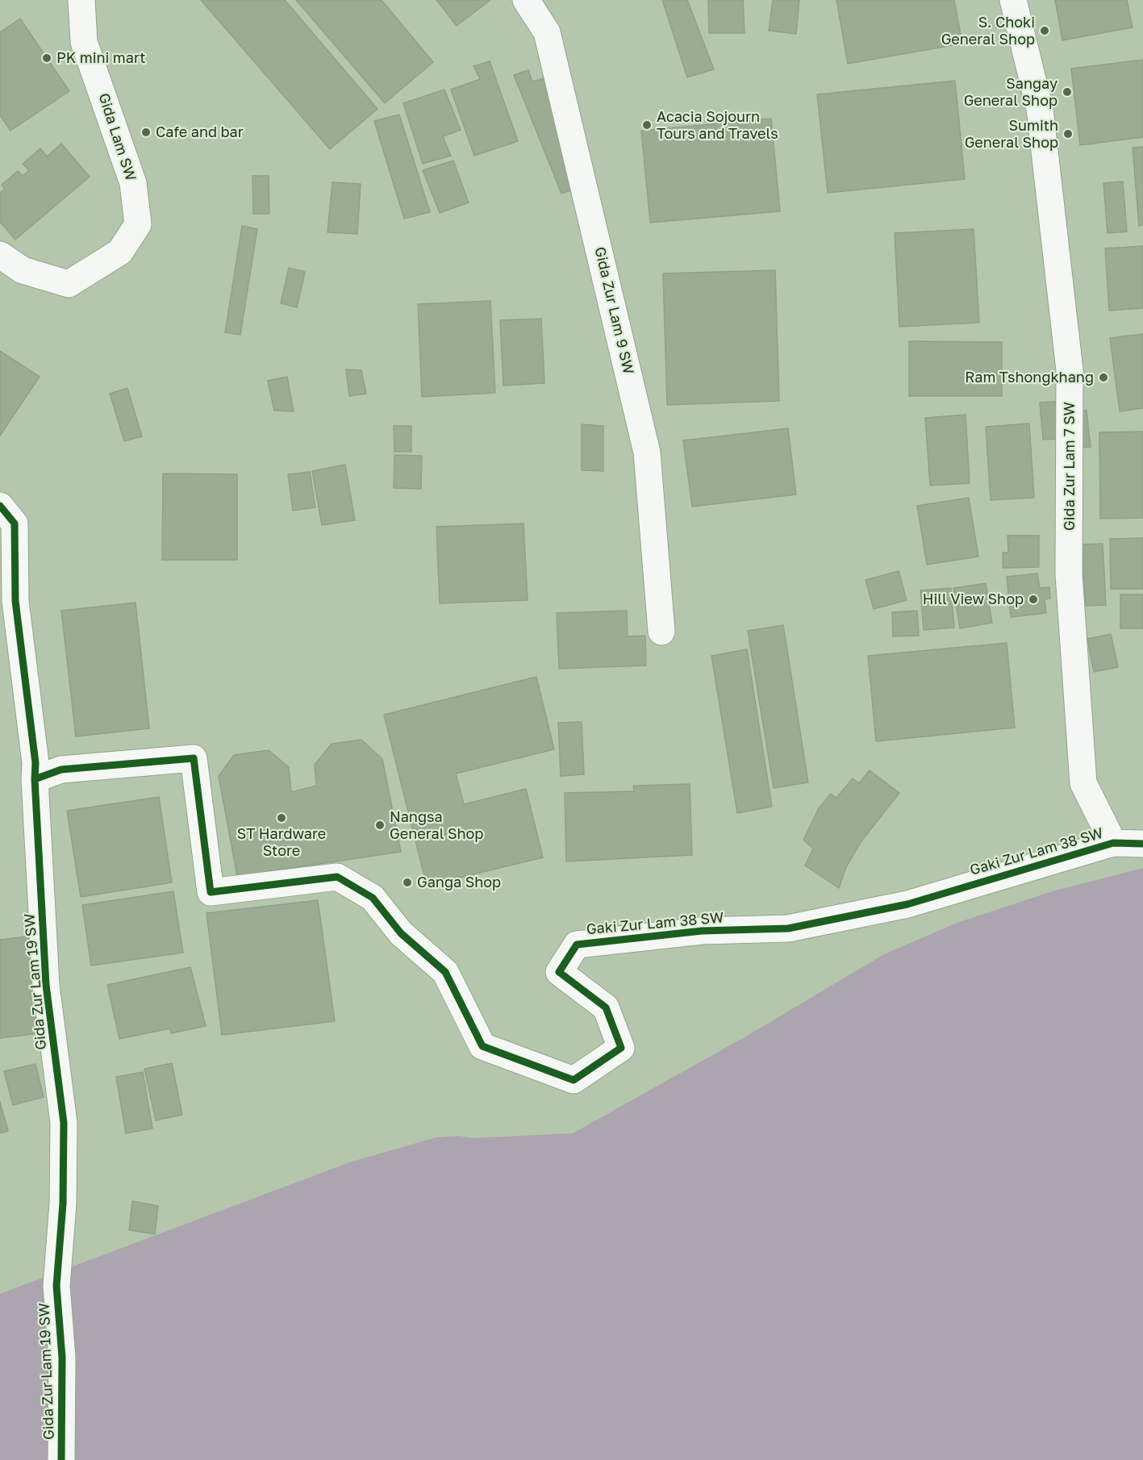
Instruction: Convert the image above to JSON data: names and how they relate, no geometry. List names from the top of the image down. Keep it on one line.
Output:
{"streets":{"street":["Gida Lam SW","Gida Zur Lam 9 SW","Gida Zur Lam 7 SW","Gaki Zur Lam 38 SW","Gida Zur Lam 19 SW"]},"crossings":[["Gida Zur Lam 7 SW","Gaki Zur Lam 38 SW"],["Gaki Zur Lam 38 SW","Gida Zur Lam 19 SW"]],"places":["S. Choki General Shop","PK mini mart","Sangay General Shop","Acacia Sojourn Tours and Travels","Cafe and bar","Sumith General Shop","Ram Tshongkhang","Hill View Shop","ST Hardware Store","Nangsa General Shop","Ganga Shop"]}
